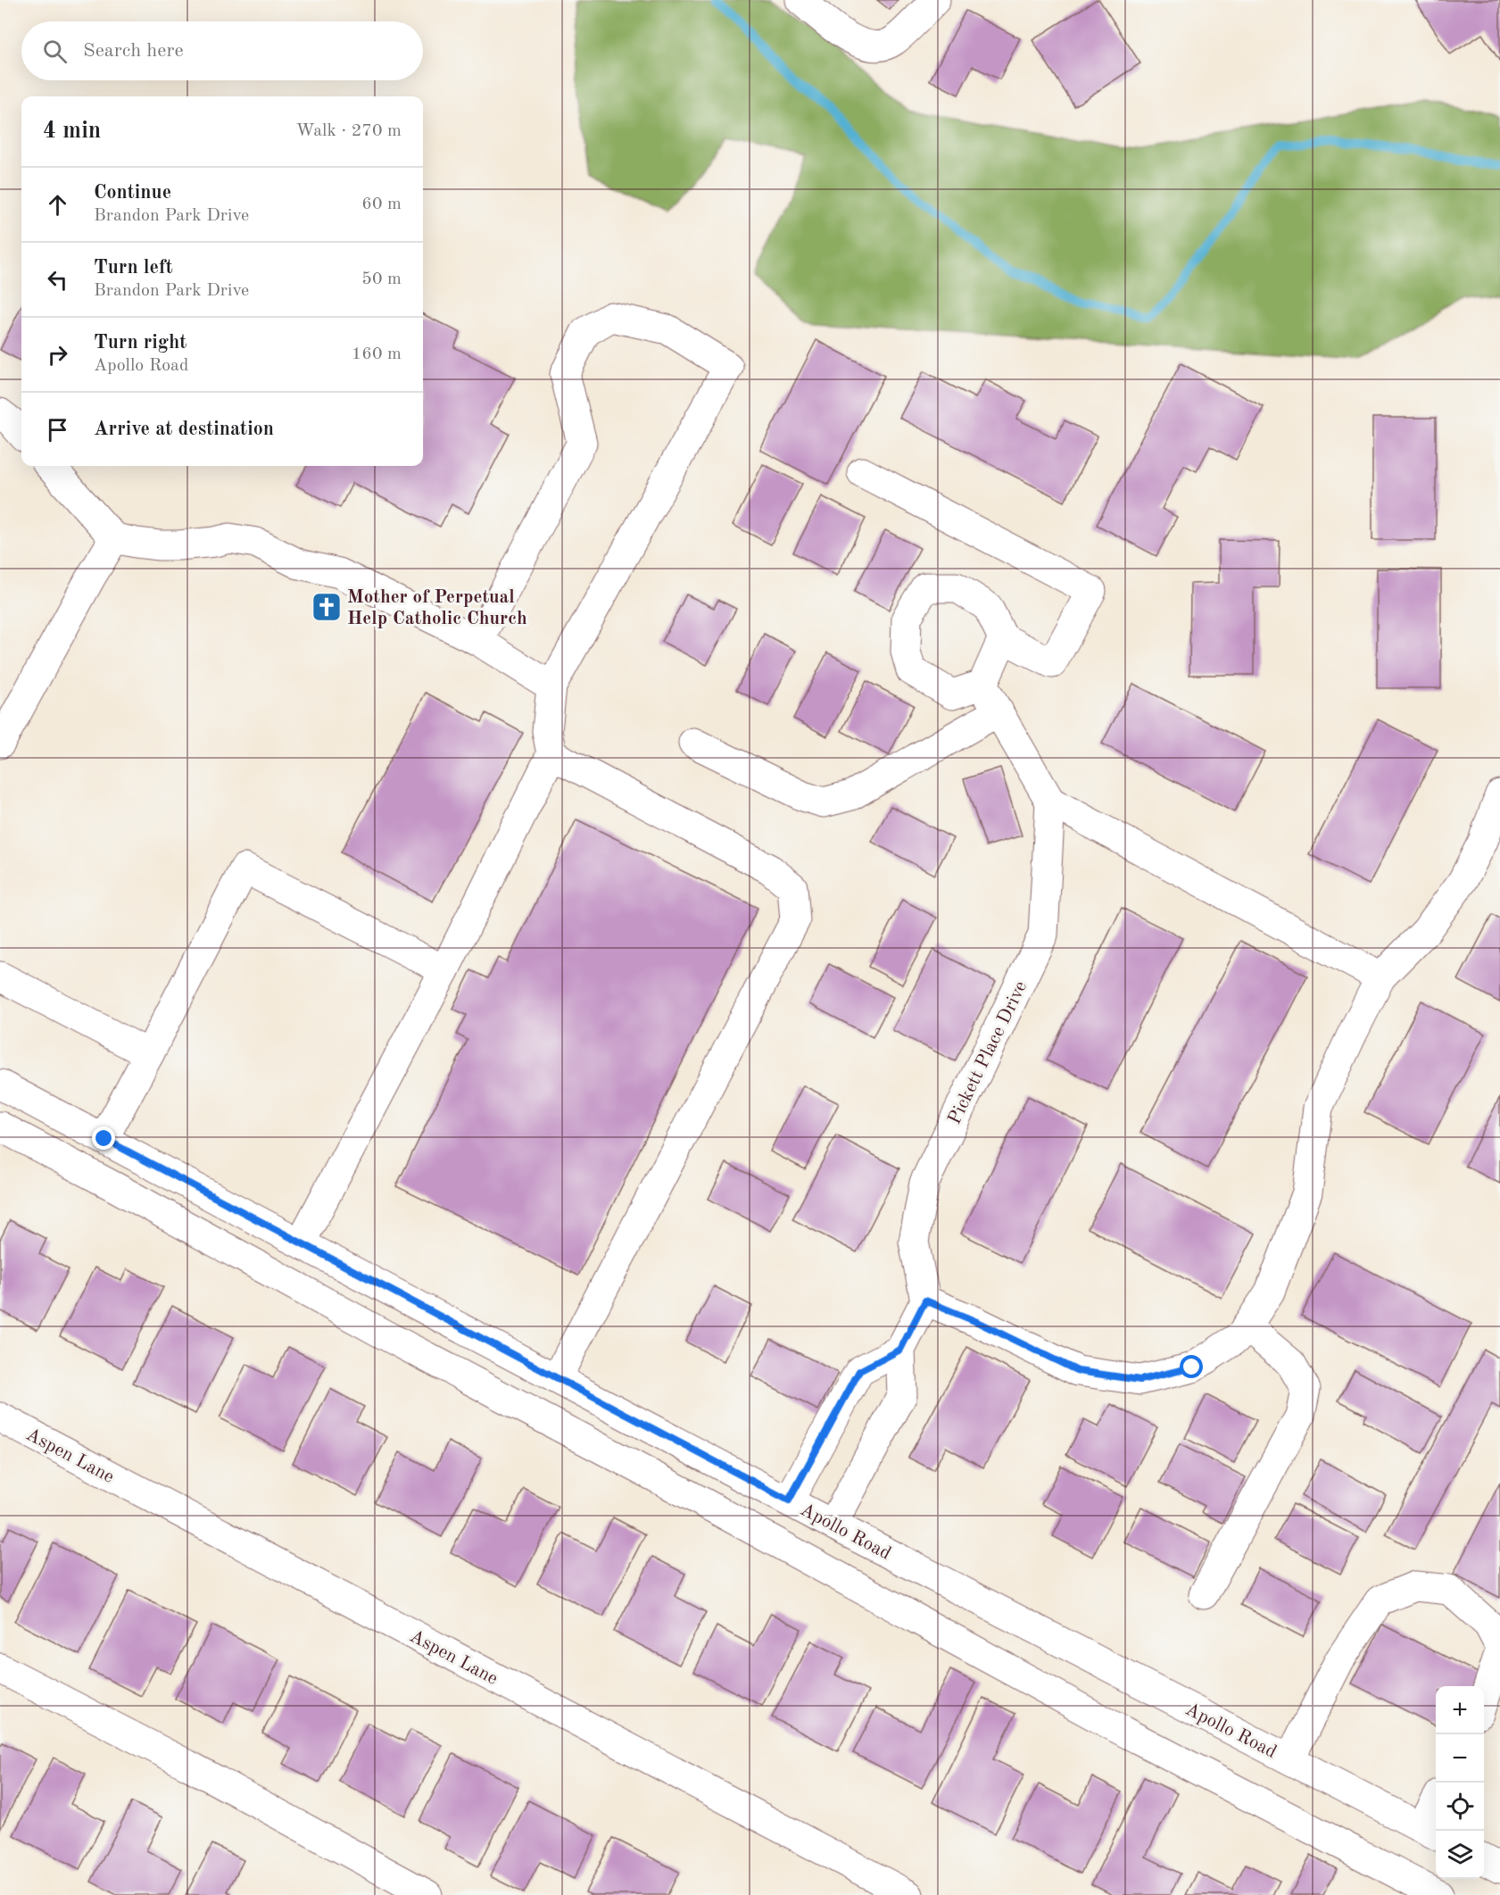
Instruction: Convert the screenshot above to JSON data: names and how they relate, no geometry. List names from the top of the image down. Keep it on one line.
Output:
{"streets":{"street":["Pickett Place Drive","Aspen Lane","Apollo Road"]},"places":{"church":["Mother of Perpetual Help Catholic Church"]},"page":{"search":"Search here","heading":["4 min","Walk · 270 m"],"list":[["Continue","Brandon Park Drive","60 m"],["Turn left","Brandon Park Drive","50 m"],["Turn right","Apollo Road","160 m"],"Arrive at destination"],"map_buttons":["+","−"]}}
